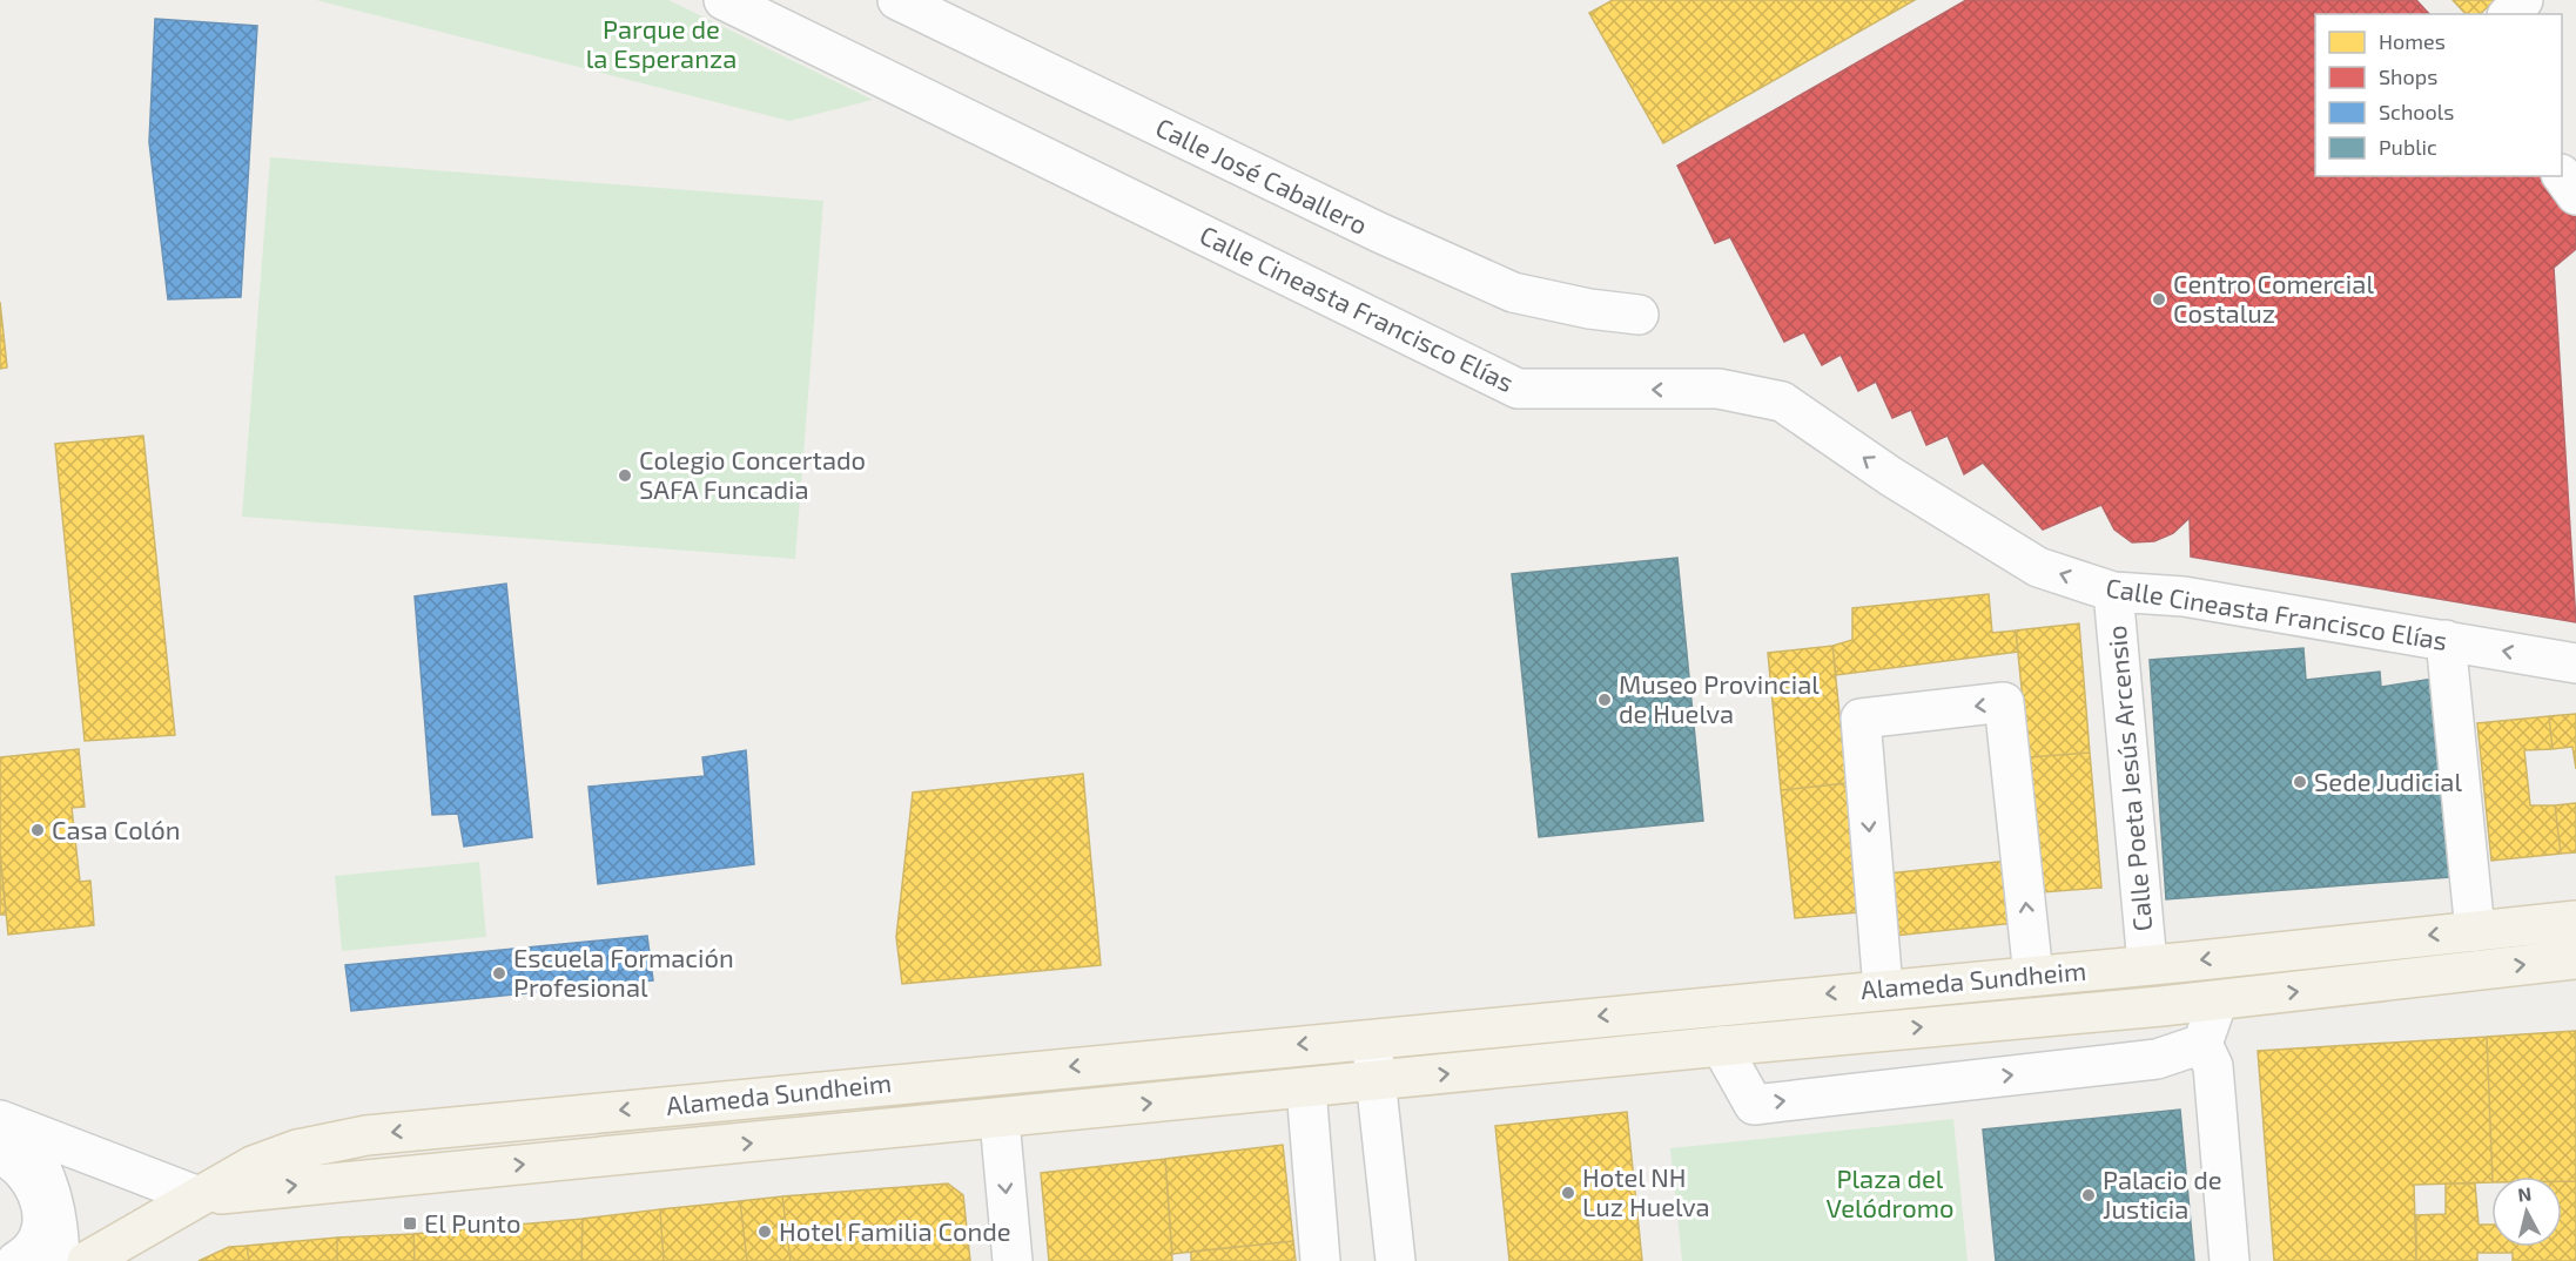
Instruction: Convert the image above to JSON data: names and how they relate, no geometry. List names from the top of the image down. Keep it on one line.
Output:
{"streets":{"main road":["Alameda Sundheim"],"street":["Calle José Caballero","Calle Cineasta Francisco Elías","Calle Poeta Jesús Arcensio"]},"crossings":[["Calle Cineasta Francisco Elías","Calle Poeta Jesús Arcensio"],["Calle Poeta Jesús Arcensio","Alameda Sundheim"]],"one_way":["Calle Cineasta Francisco Elías"],"parks":["Parque de la Esperanza","Plaza del Velódromo"],"places":{"other":["Centro Comercial Costaluz","Colegio Concertado SAFA Funcadia","Museo Provincial de Huelva","Sede Judicial","Casa Colón","Escuela Formación Profesional","Hotel NH Luz Huelva","Palacio de Justicia","Hotel Familia Conde"],"transit":["El Punto"]},"legend":["Homes","Shops","Schools","Public"],"north":"top"}
